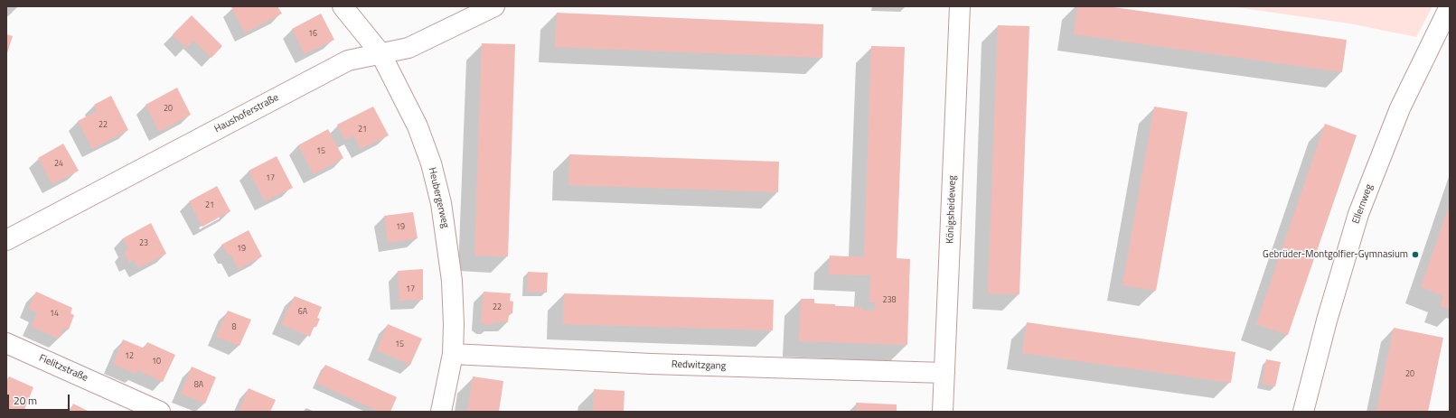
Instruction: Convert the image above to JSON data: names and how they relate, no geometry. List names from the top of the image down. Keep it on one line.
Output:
{"streets":{"street":["Haushoferstraße","Heubergerweg","Ellernweg","Königsheideweg","Redwitzgang","Fielitzstraße"]},"crossings":[["Haushoferstraße","Heubergerweg"],["Heubergerweg","Redwitzgang"],["Königsheideweg","Redwitzgang"]],"places":["Gebrüder-Montgolfier-Gymnasium"],"house_numbers":["16","20","22","21","15","24","17","21","19","23","19","17","238","22","6A","14","8","15","12","10","20","8A"],"scale_bar":"20 m"}
